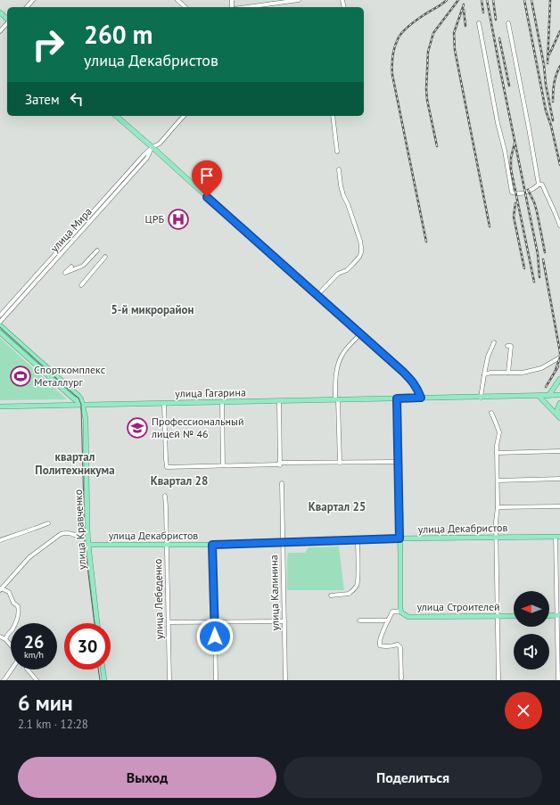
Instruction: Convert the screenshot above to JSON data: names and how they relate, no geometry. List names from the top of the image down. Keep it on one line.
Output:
{"streets":{"main road":["улица Гагарина","улица Декабристов","улица Кравченко","улица Строителей"],"street":["улица Мира","улица Калинина","улица Лебеденко"]},"crossings":[["улица Гагарина","улица Кравченко"],["улица Декабристов","улица Кравченко"],["улица Декабристов","улица Калинина"],["улица Декабристов","улица Лебеденко"]],"districts":["5-й микрорайон","квартал Политехникума","Квартал 28","Квартал 25"],"places":{"hospital":["ЦРБ"],"sports":["Спорткомплекс Металлург"],"school or university":["Профессиональный лицей № 46"]},"north":"left","page":{"turn":["260 m","улица Декабристов"],"then":"Затем","speed":"26 km/h","limit":"30","heading":["6 мин","2.1 km · 12:28"],"buttons":["Выход","Поделиться"]}}
